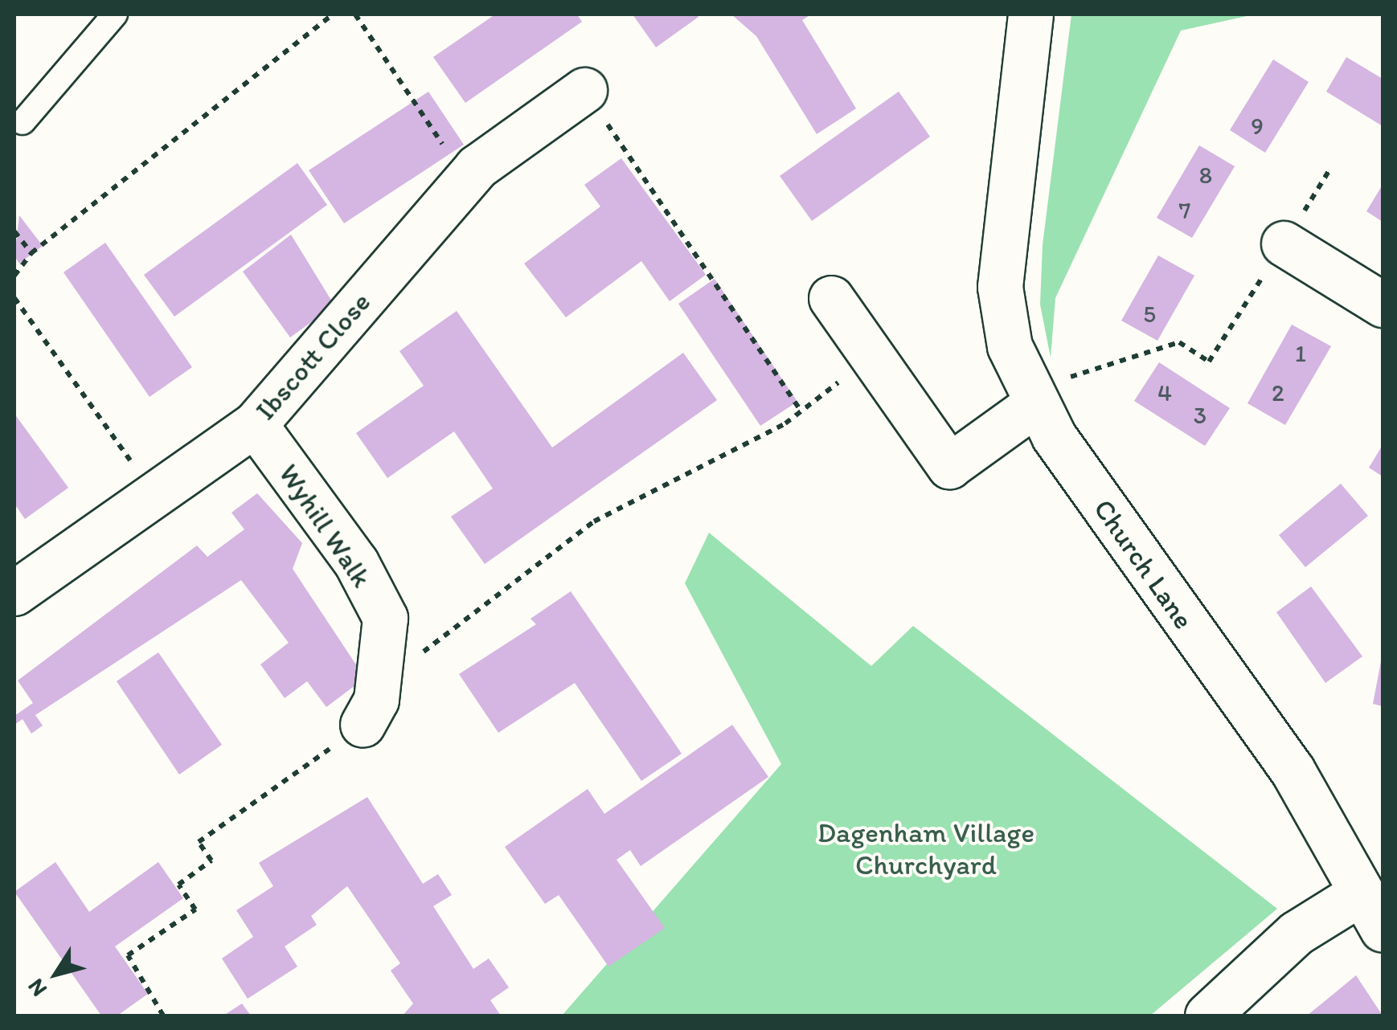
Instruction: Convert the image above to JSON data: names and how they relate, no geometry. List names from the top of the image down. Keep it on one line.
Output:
{"streets":{"street":["Ibscott Close","Wyhill Walk","Church Lane"]},"crossings":[["Ibscott Close","Wyhill Walk"]],"parks":["Dagenham Village Churchyard"],"house_numbers":["9","8","7","5","1","4","2","3"],"north":"bottom left"}
